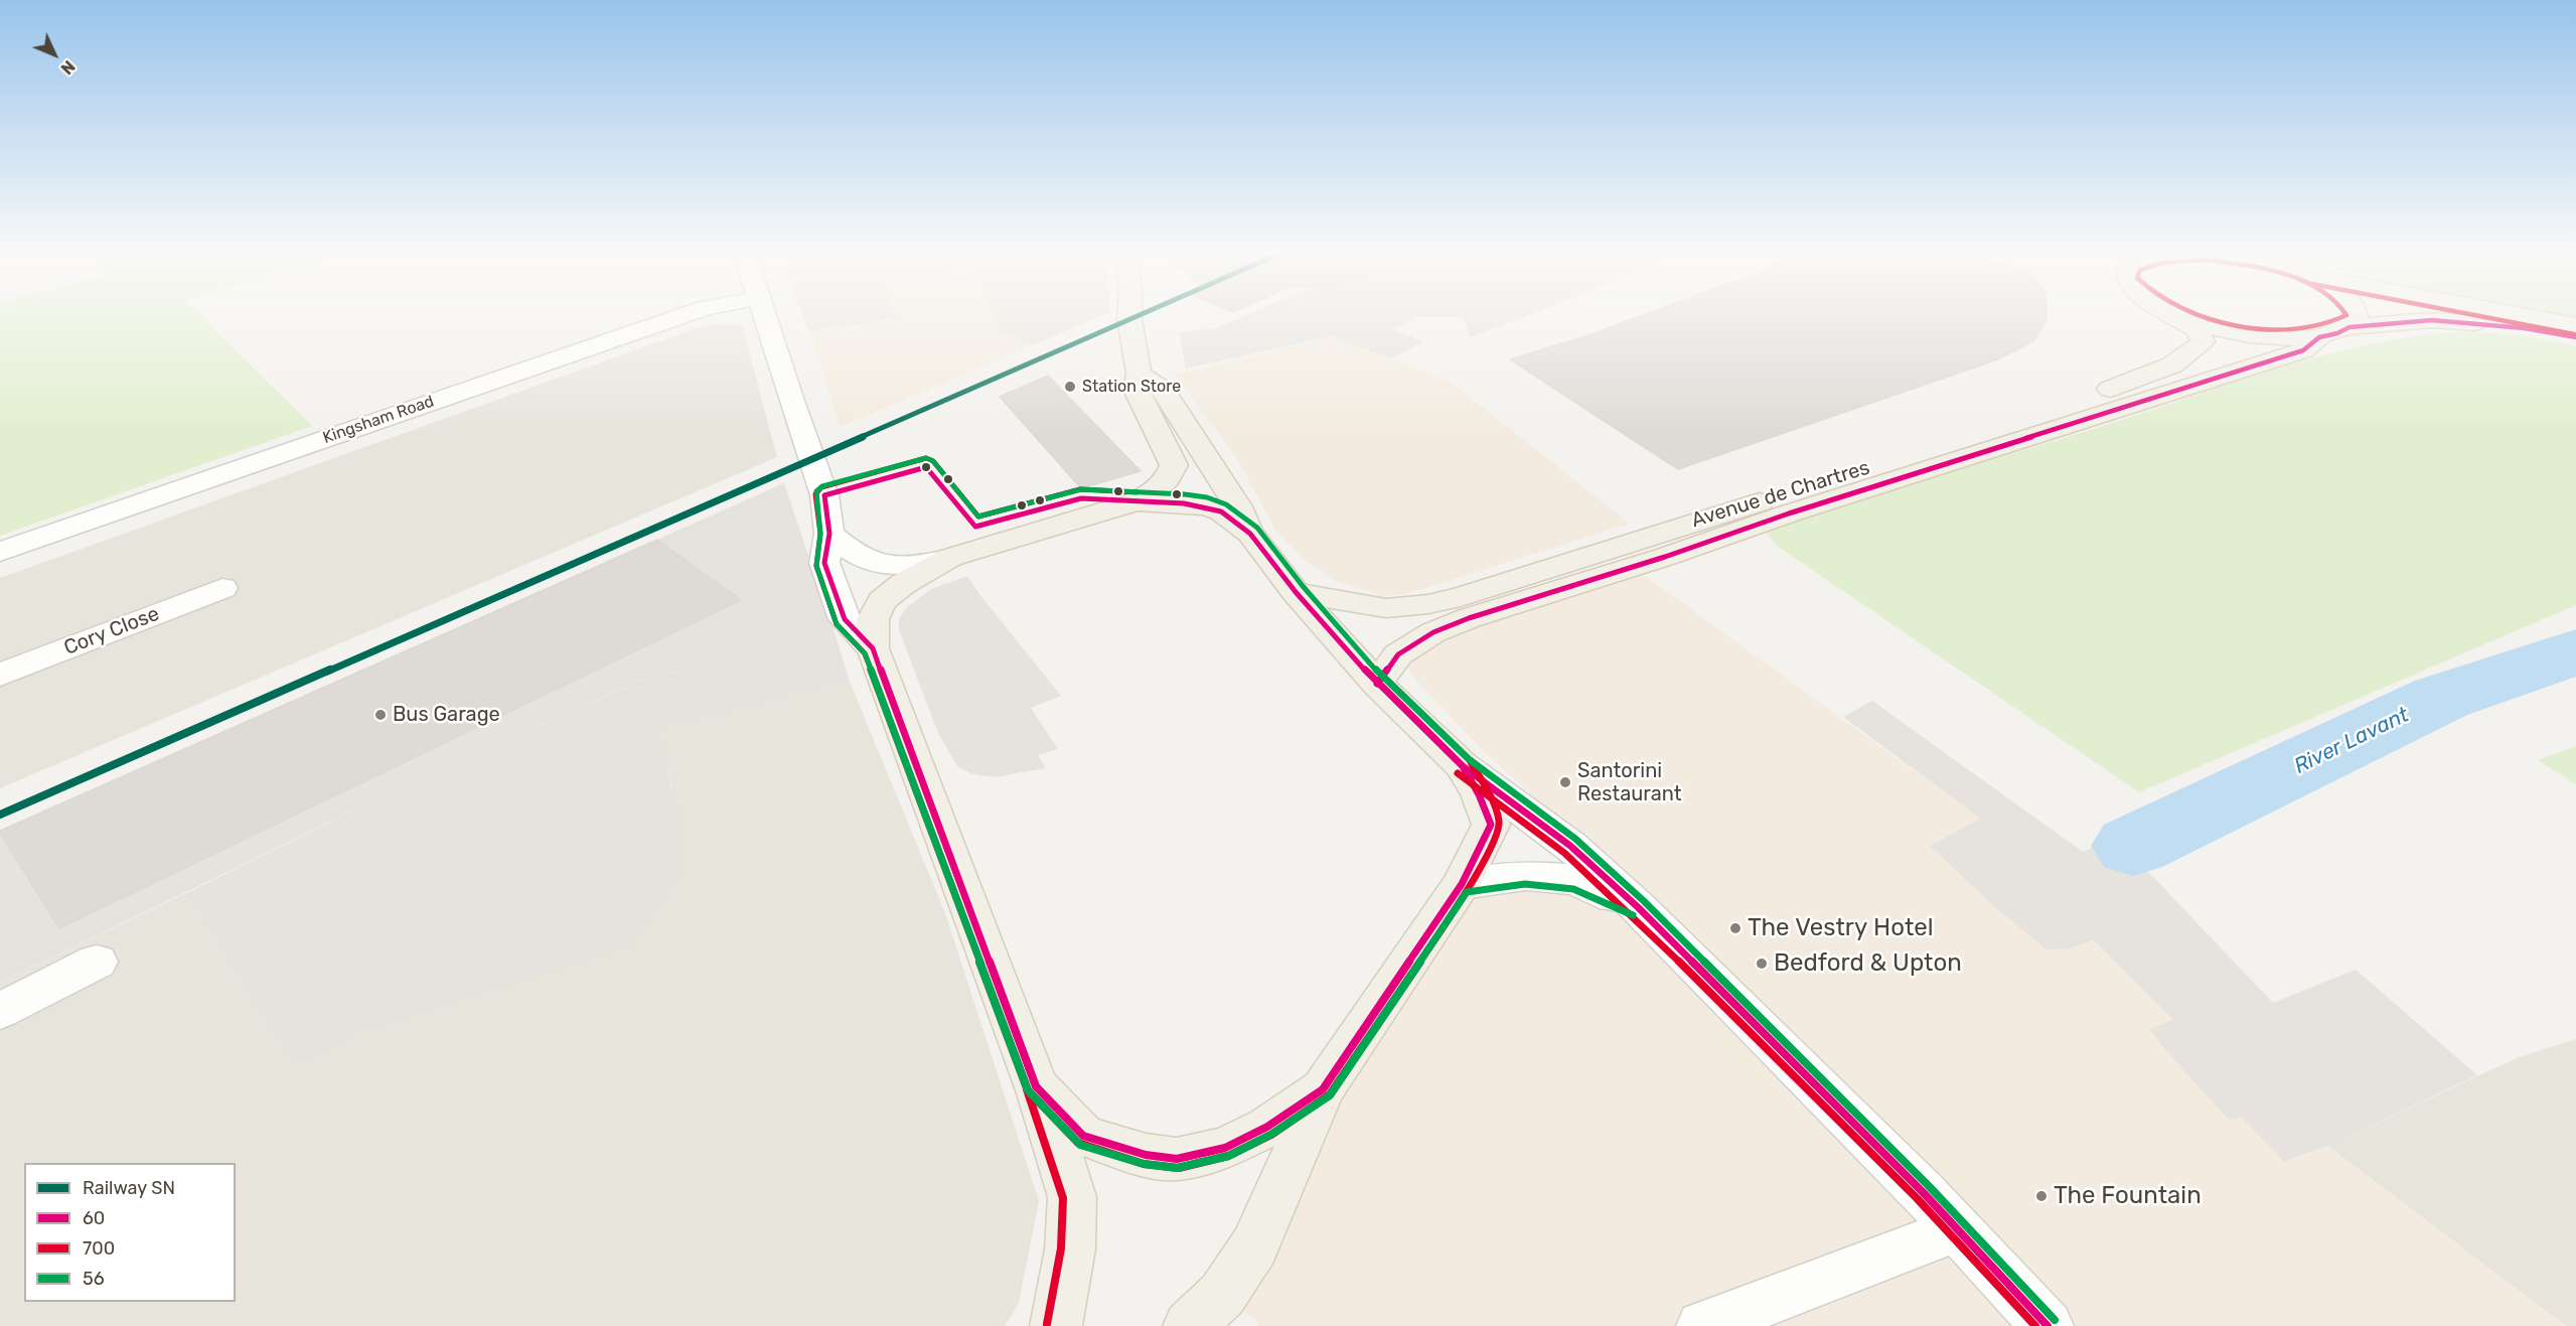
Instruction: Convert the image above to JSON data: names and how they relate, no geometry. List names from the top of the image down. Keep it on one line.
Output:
{"streets":{"main road":["Avenue de Chartres"],"street":["Kingsham Road","Cory Close"]},"water":["River Lavant"],"places":["Station Store","Bus Garage","Santorini Restaurant","The Vestry Hotel","Bedford & Upton","The Fountain"],"lines":["rail line SN","transit line 700","transit line 60","transit line 56"],"legend":["Railway SN","60","700","56"],"north":"bottom right"}
